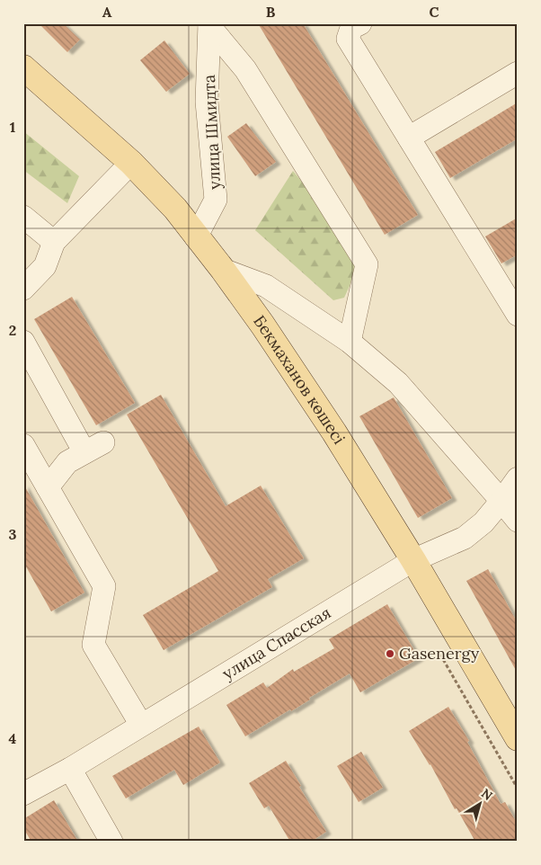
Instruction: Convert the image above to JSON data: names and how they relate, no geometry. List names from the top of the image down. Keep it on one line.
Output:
{"streets":{"main road":["Бекмаханов көшесі"],"street":["улица Шмидта","улица Спасская"]},"crossings":[["улица Шмидта","Бекмаханов көшесі"],["Бекмаханов көшесі","улица Спасская"]],"places":["Gasenergy"],"north":"top right","grid":{"columns":["A","B","C"],"rows":["1","2","3","4"]}}
